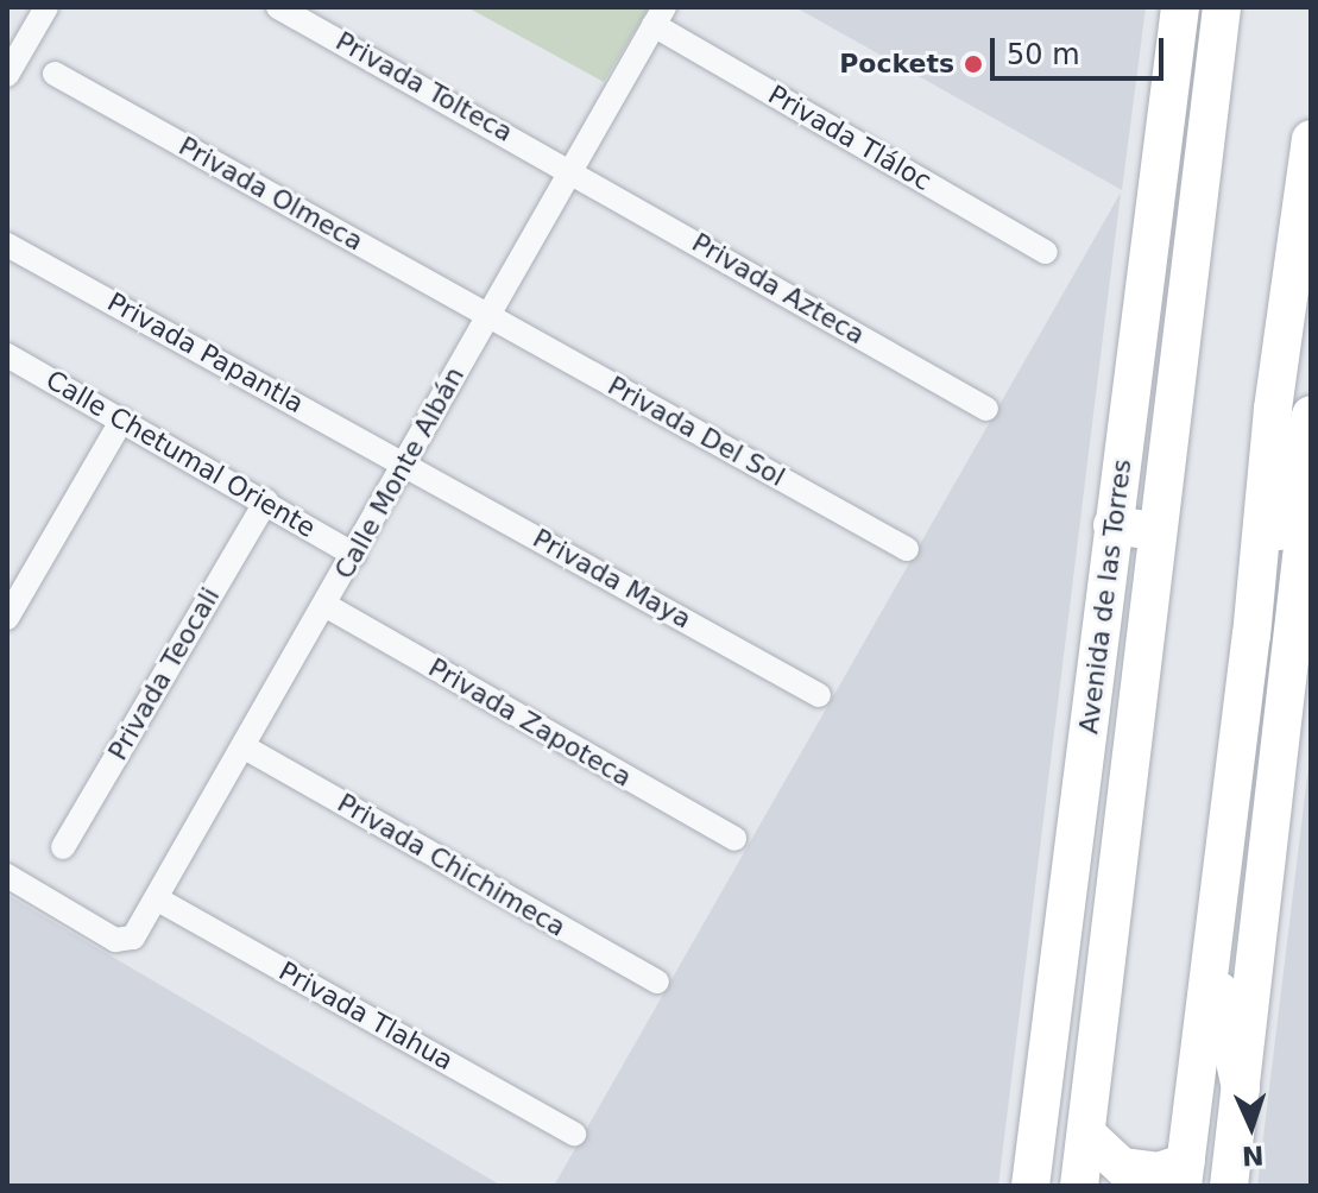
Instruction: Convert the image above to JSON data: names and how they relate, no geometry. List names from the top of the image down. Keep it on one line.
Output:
{"streets":{"main road":["Avenida de las Torres"],"street":["Privada Tolteca","Privada Tláloc","Privada Olmeca","Privada Azteca","Privada Papantla","Privada Del Sol","Calle Chetumal Oriente","Calle Monte Albán","Privada Maya","Privada Teocali","Privada Zapoteca","Privada Chichimeca","Privada Tlahua"]},"crossings":[["Privada Tolteca","Privada Azteca"],["Privada Tolteca","Calle Monte Albán"],["Privada Tláloc","Calle Monte Albán"],["Privada Olmeca","Privada Del Sol"],["Privada Olmeca","Calle Monte Albán"],["Privada Azteca","Calle Monte Albán"],["Privada Papantla","Calle Monte Albán"],["Privada Papantla","Privada Maya"],["Privada Del Sol","Calle Monte Albán"],["Calle Chetumal Oriente","Calle Monte Albán"],["Calle Chetumal Oriente","Privada Teocali"],["Calle Monte Albán","Privada Maya"],["Calle Monte Albán","Privada Zapoteca"],["Calle Monte Albán","Privada Chichimeca"],["Calle Monte Albán","Privada Tlahua"]],"places":["Pockets"],"scale_bar":"50 m","north":"bottom"}
